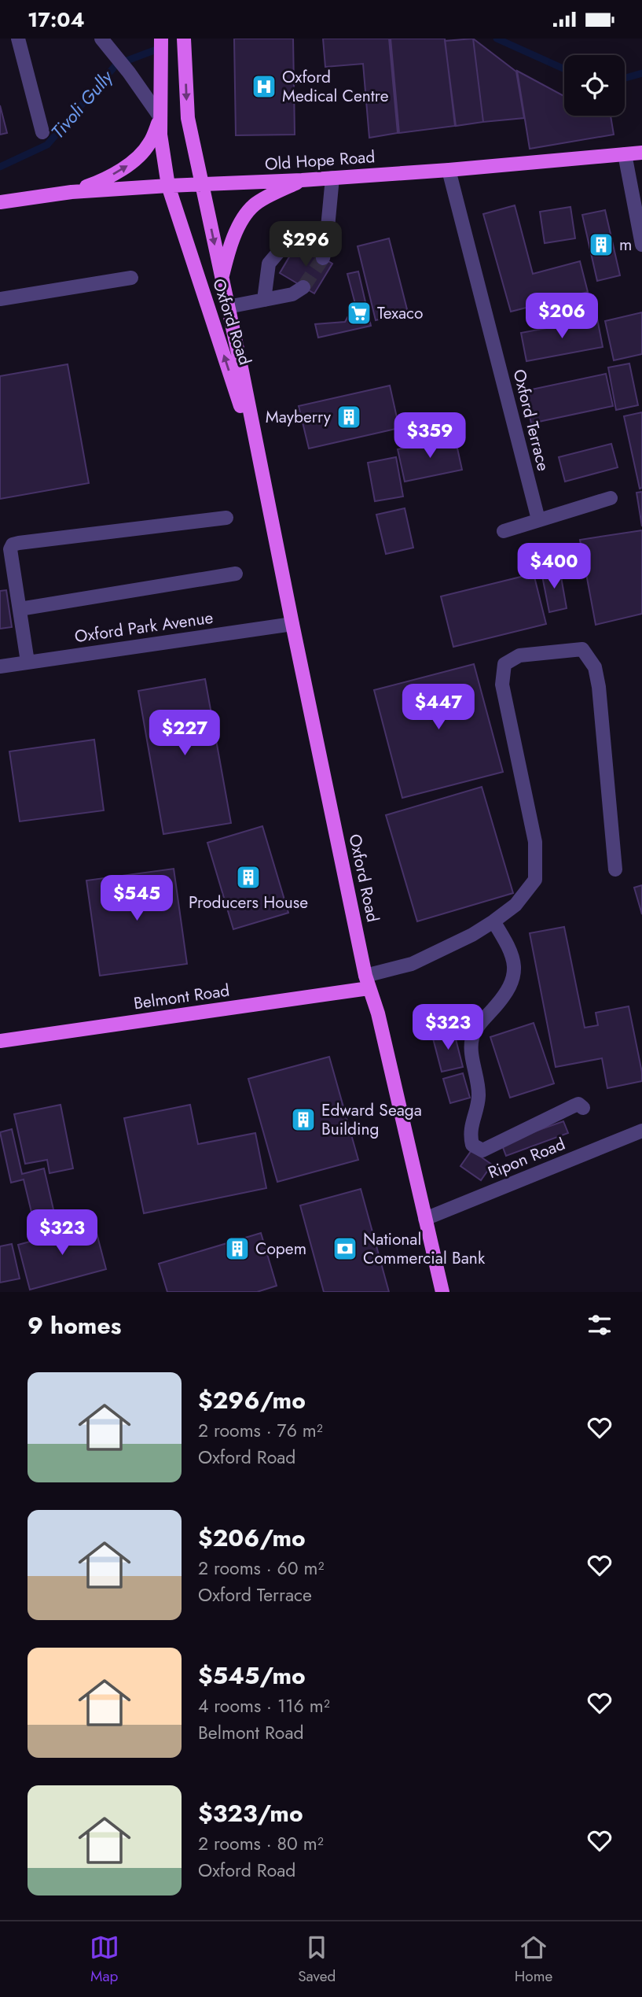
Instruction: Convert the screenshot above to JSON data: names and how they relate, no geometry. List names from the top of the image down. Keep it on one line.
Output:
{"streets":{"main road":["Old Hope Road","Oxford Road","Belmont Road"],"street":["Oxford Terrace","Oxford Park Avenue","Ripon Road"]},"crossings":[["Old Hope Road","Oxford Road"],["Old Hope Road","Oxford Terrace"],["Oxford Road","Oxford Park Avenue"],["Oxford Road","Belmont Road"],["Oxford Road","Ripon Road"]],"water":["Tivoli Gully"],"places":{"hospital":["Oxford Medical Centre"],"building":["m","Mayberry","Producers House","Edward Seaga Building","Copem"],"supermarket":["Texaco"],"bank":["National Commercial Bank"]},"page":{"status":"17:04","price":["$296","$206","$359","$400","$447","$227","$545","$323","$323"],"heading":"9 homes","list":[{"name":"$296/mo","note":"2 rooms · 76 m² · Oxford Road"},{"name":"$206/mo","note":"2 rooms · 60 m² · Oxford Terrace"},{"name":"$545/mo","note":"4 rooms · 116 m² · Belmont Road"},{"name":"$323/mo","note":"2 rooms · 80 m² · Oxford Road"}],"tabs":["Map","Saved","Home"]}}
